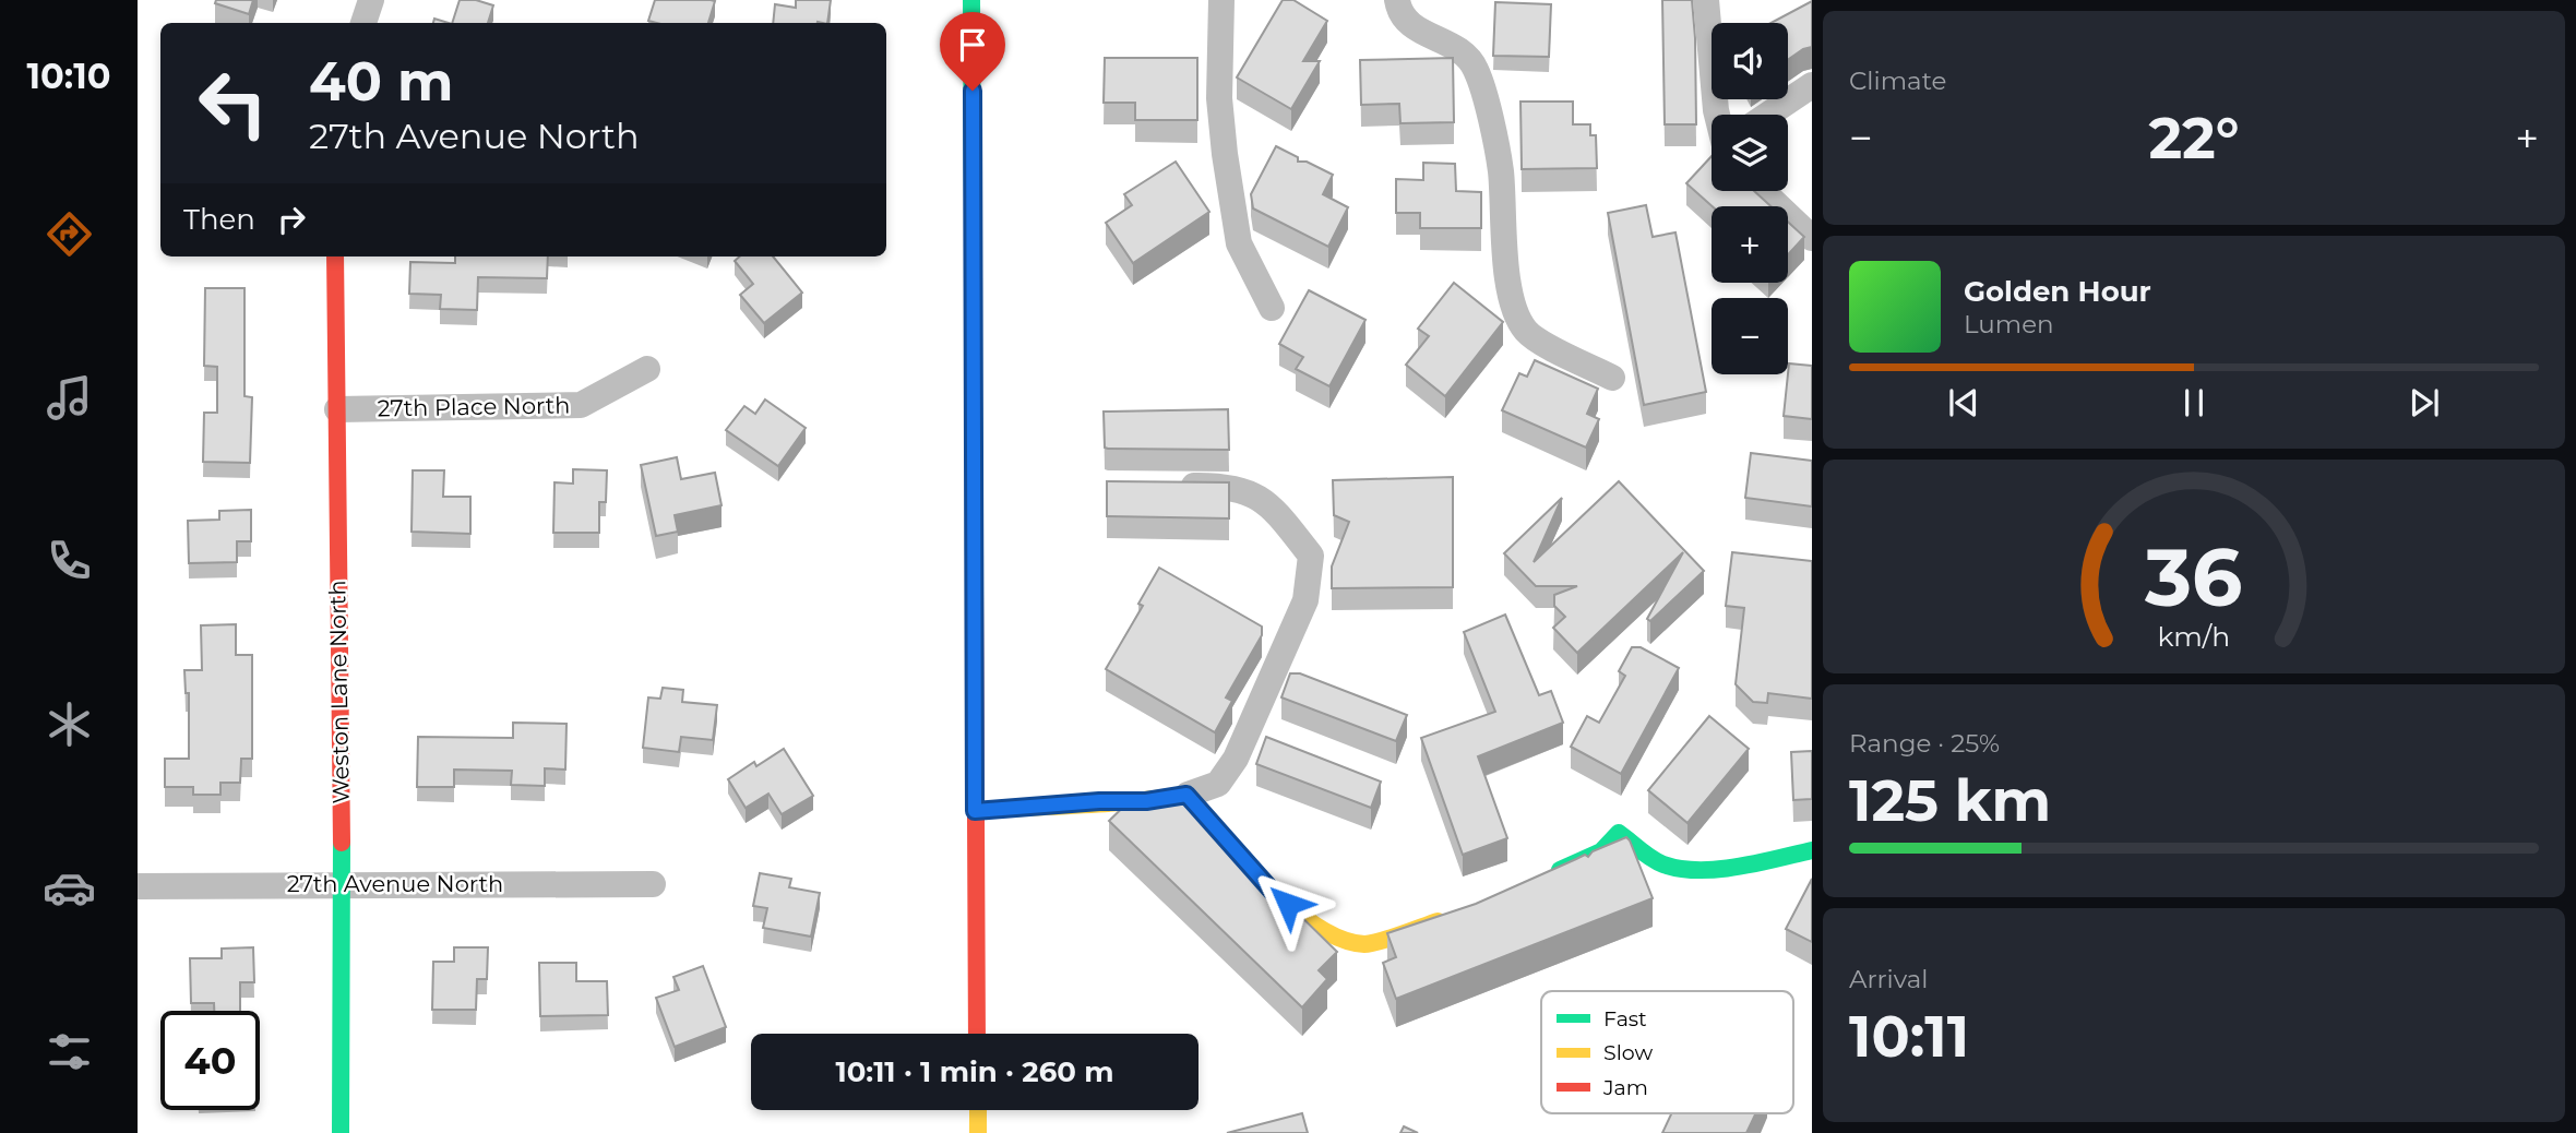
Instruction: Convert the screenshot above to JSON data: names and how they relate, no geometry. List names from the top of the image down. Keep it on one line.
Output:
{"streets":{"street":["27th Place North","Weston Lane North","27th Avenue North"]},"crossings":[["27th Place North","Weston Lane North"],["Weston Lane North","27th Avenue North"]],"legend":["Fast","Slow","Jam"],"page":{"tabs":"10:10","tile":["Climate",["Range · 25%","125 km"],["Arrival","10:11"]],"map_buttons":["+","−"],"turn":["40 m","27th Avenue North"],"heat":["−","22°","+"],"then":"Then","song":["Golden Hour","Lumen"],"limit":"40","trip":"10:11 · 1 min · 260 m","gauge":["36","km/h"]}}
